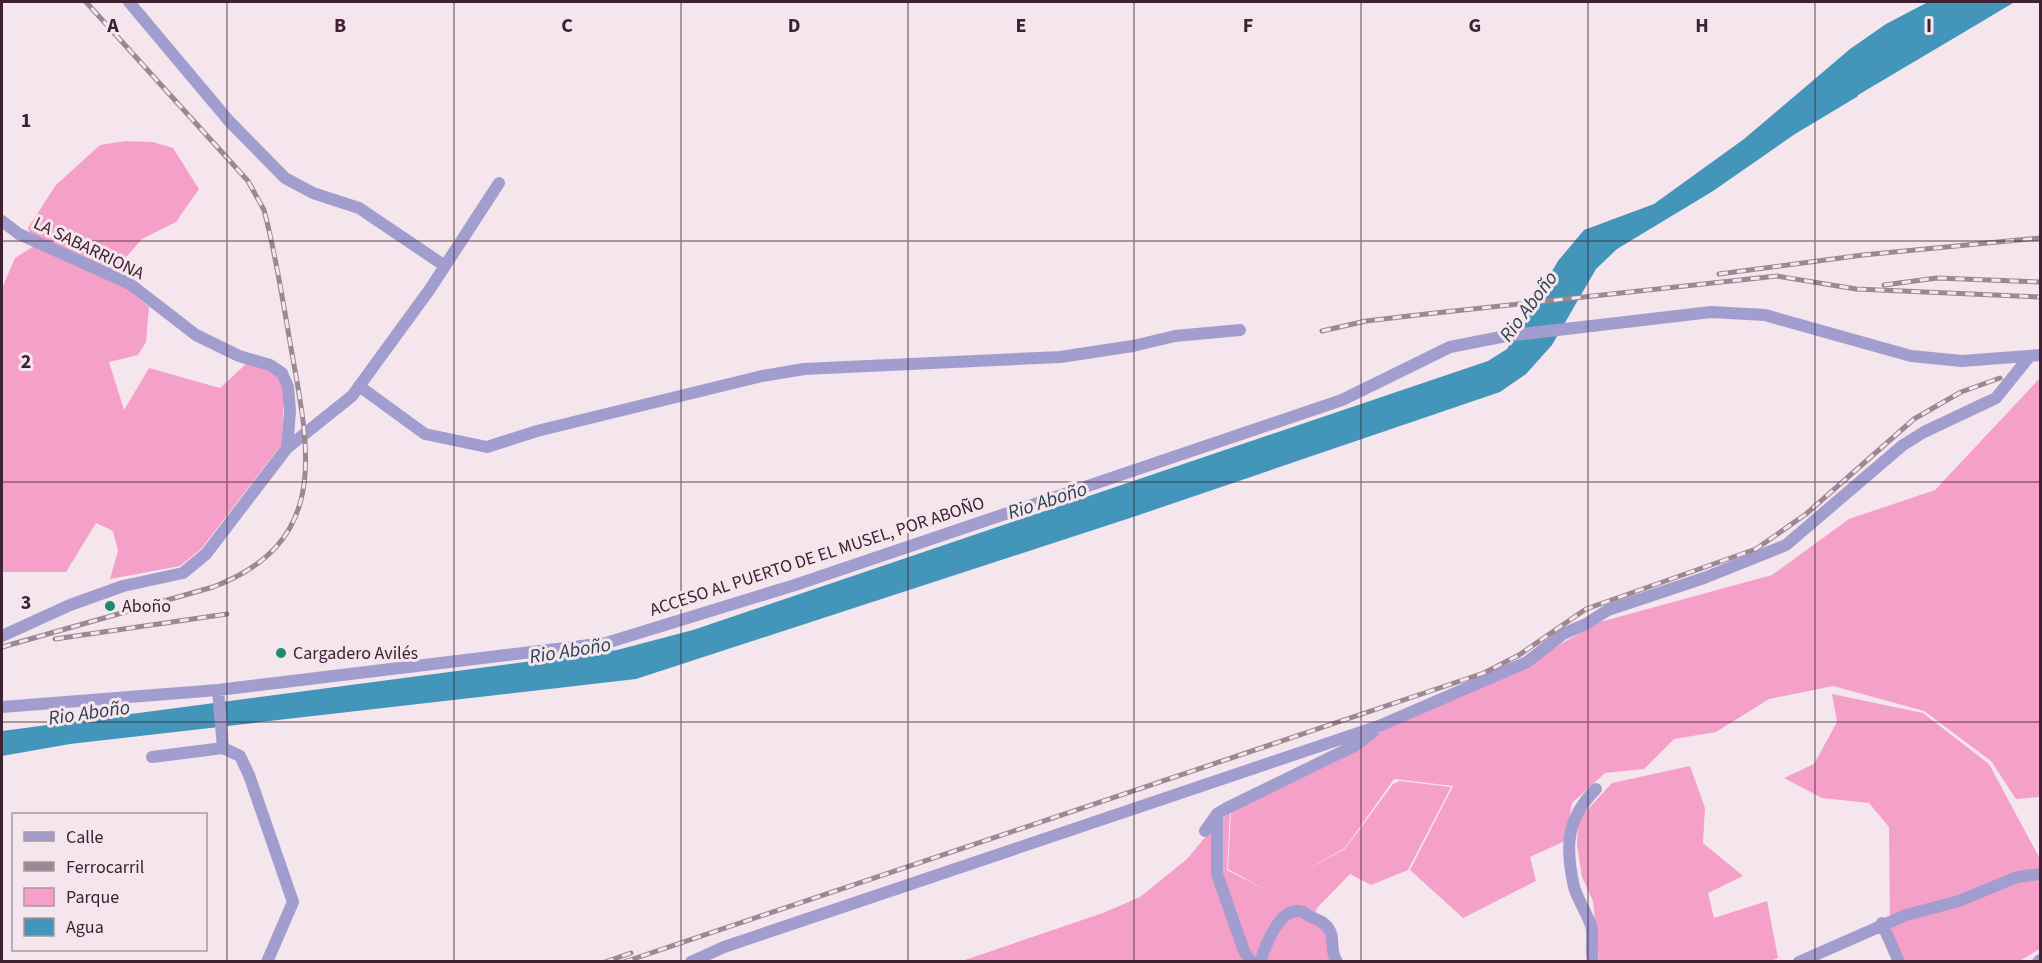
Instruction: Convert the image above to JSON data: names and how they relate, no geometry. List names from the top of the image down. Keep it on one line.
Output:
{"streets":{"street":["LA SABARRIONA","ACCESO AL PUERTO DE EL MUSEL, POR ABOÑO"]},"water":["Rio Aboño"],"places":["Aboño","Cargadero Avilés"],"legend":["Calle","Ferrocarril","Parque","Agua"],"grid":{"columns":["A","B","C","D","E","F","G","H","I"],"rows":["1","2","3"]}}
